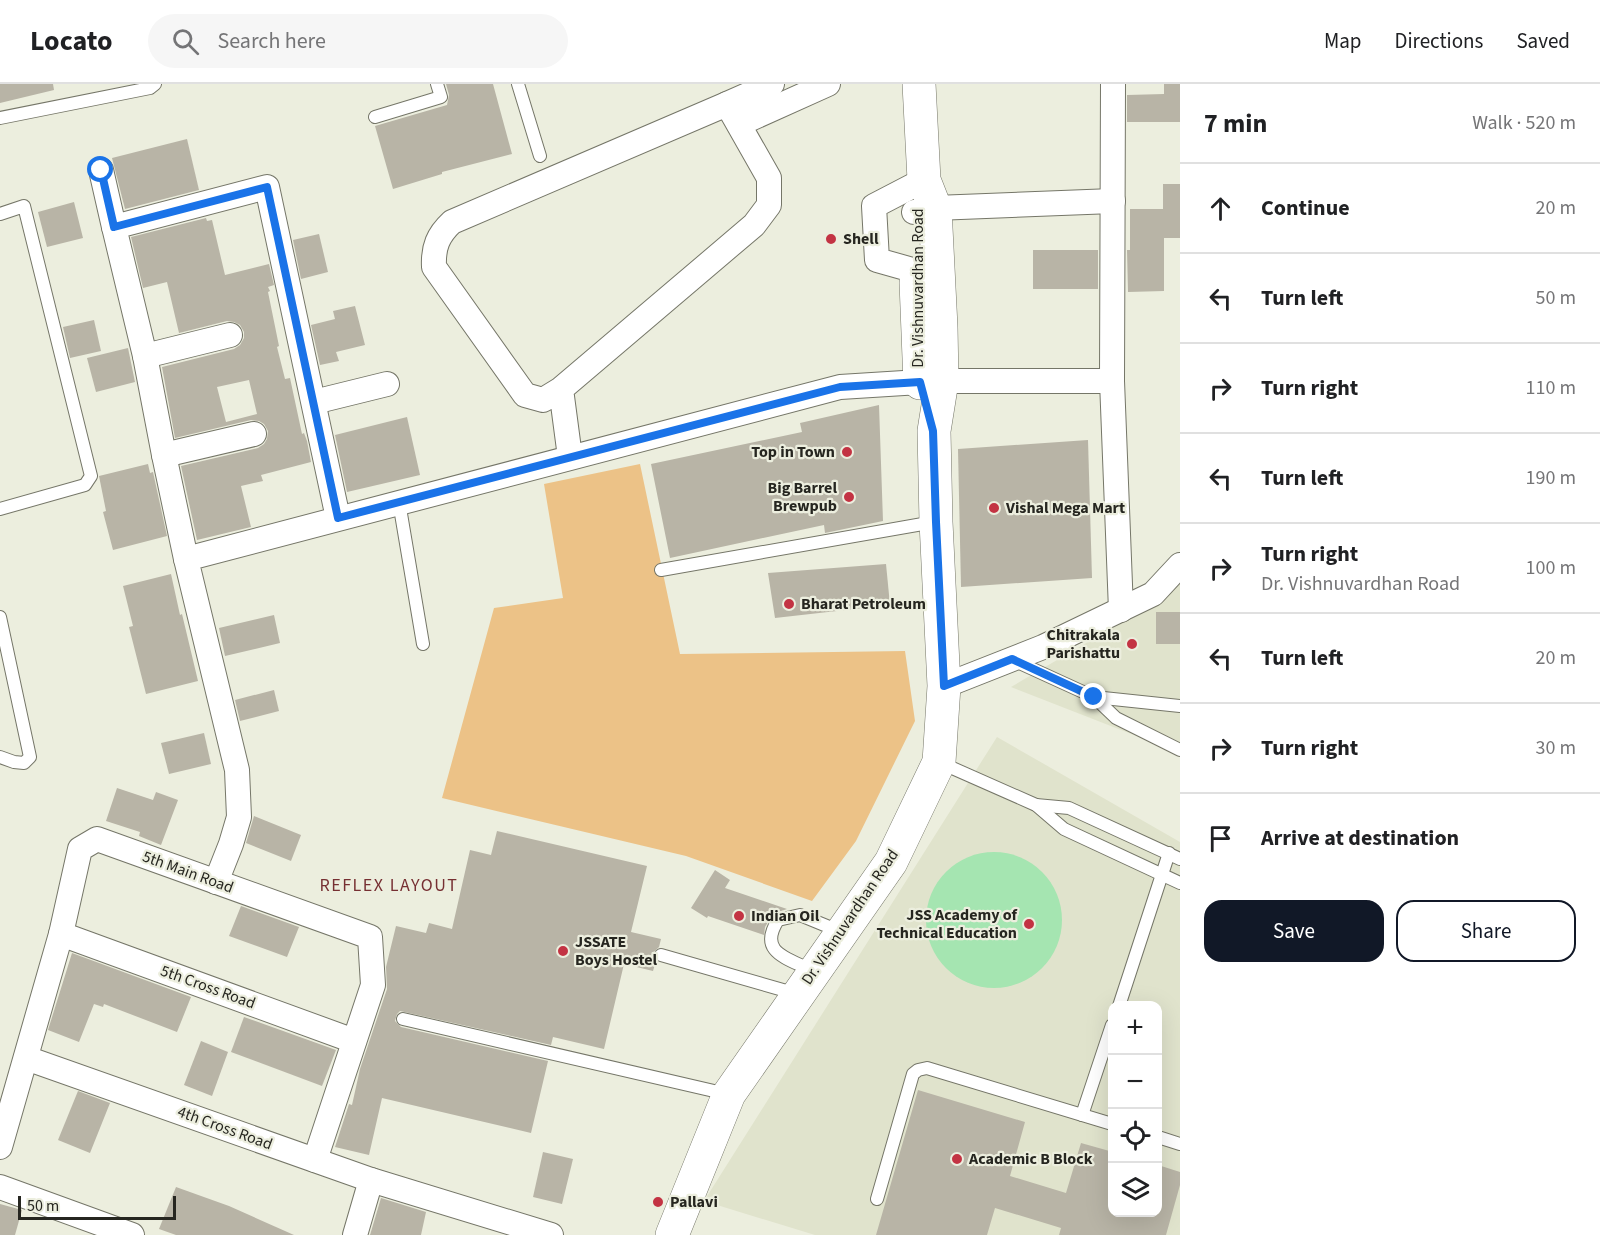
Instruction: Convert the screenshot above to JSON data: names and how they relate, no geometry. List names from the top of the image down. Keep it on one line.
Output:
{"streets":{"main road":["Dr. Vishnuvardhan Road"],"street":["5th Main Road","5th Cross Road","4th Cross Road"]},"crossings":[["5th Main Road","5th Cross Road"],["5th Main Road","4th Cross Road"]],"districts":["REFLEX LAYOUT"],"places":["Shell","Top in Town","Big Barrel Brewpub","Vishal Mega Mart","Bharat Petroleum","Chitrakala Parishattu","Indian Oil","JSS Academy of Technical Education","JSSATE Boys Hostel","Academic B Block","Pallavi"],"scale_bar":"50 m","page":{"header":"Locato","search":"Search here","nav":["Map","Directions","Saved"],"heading":["7 min","Walk · 520 m"],"list":[["Continue","20 m"],["Turn left","50 m"],["Turn right","110 m"],["Turn left","190 m"],["Turn right","Dr. Vishnuvardhan Road","100 m"],["Turn left","20 m"],["Turn right","30 m"],"Arrive at destination"],"buttons":["Save","Share"],"map_buttons":["+","−"],"scale":"50 m"}}
